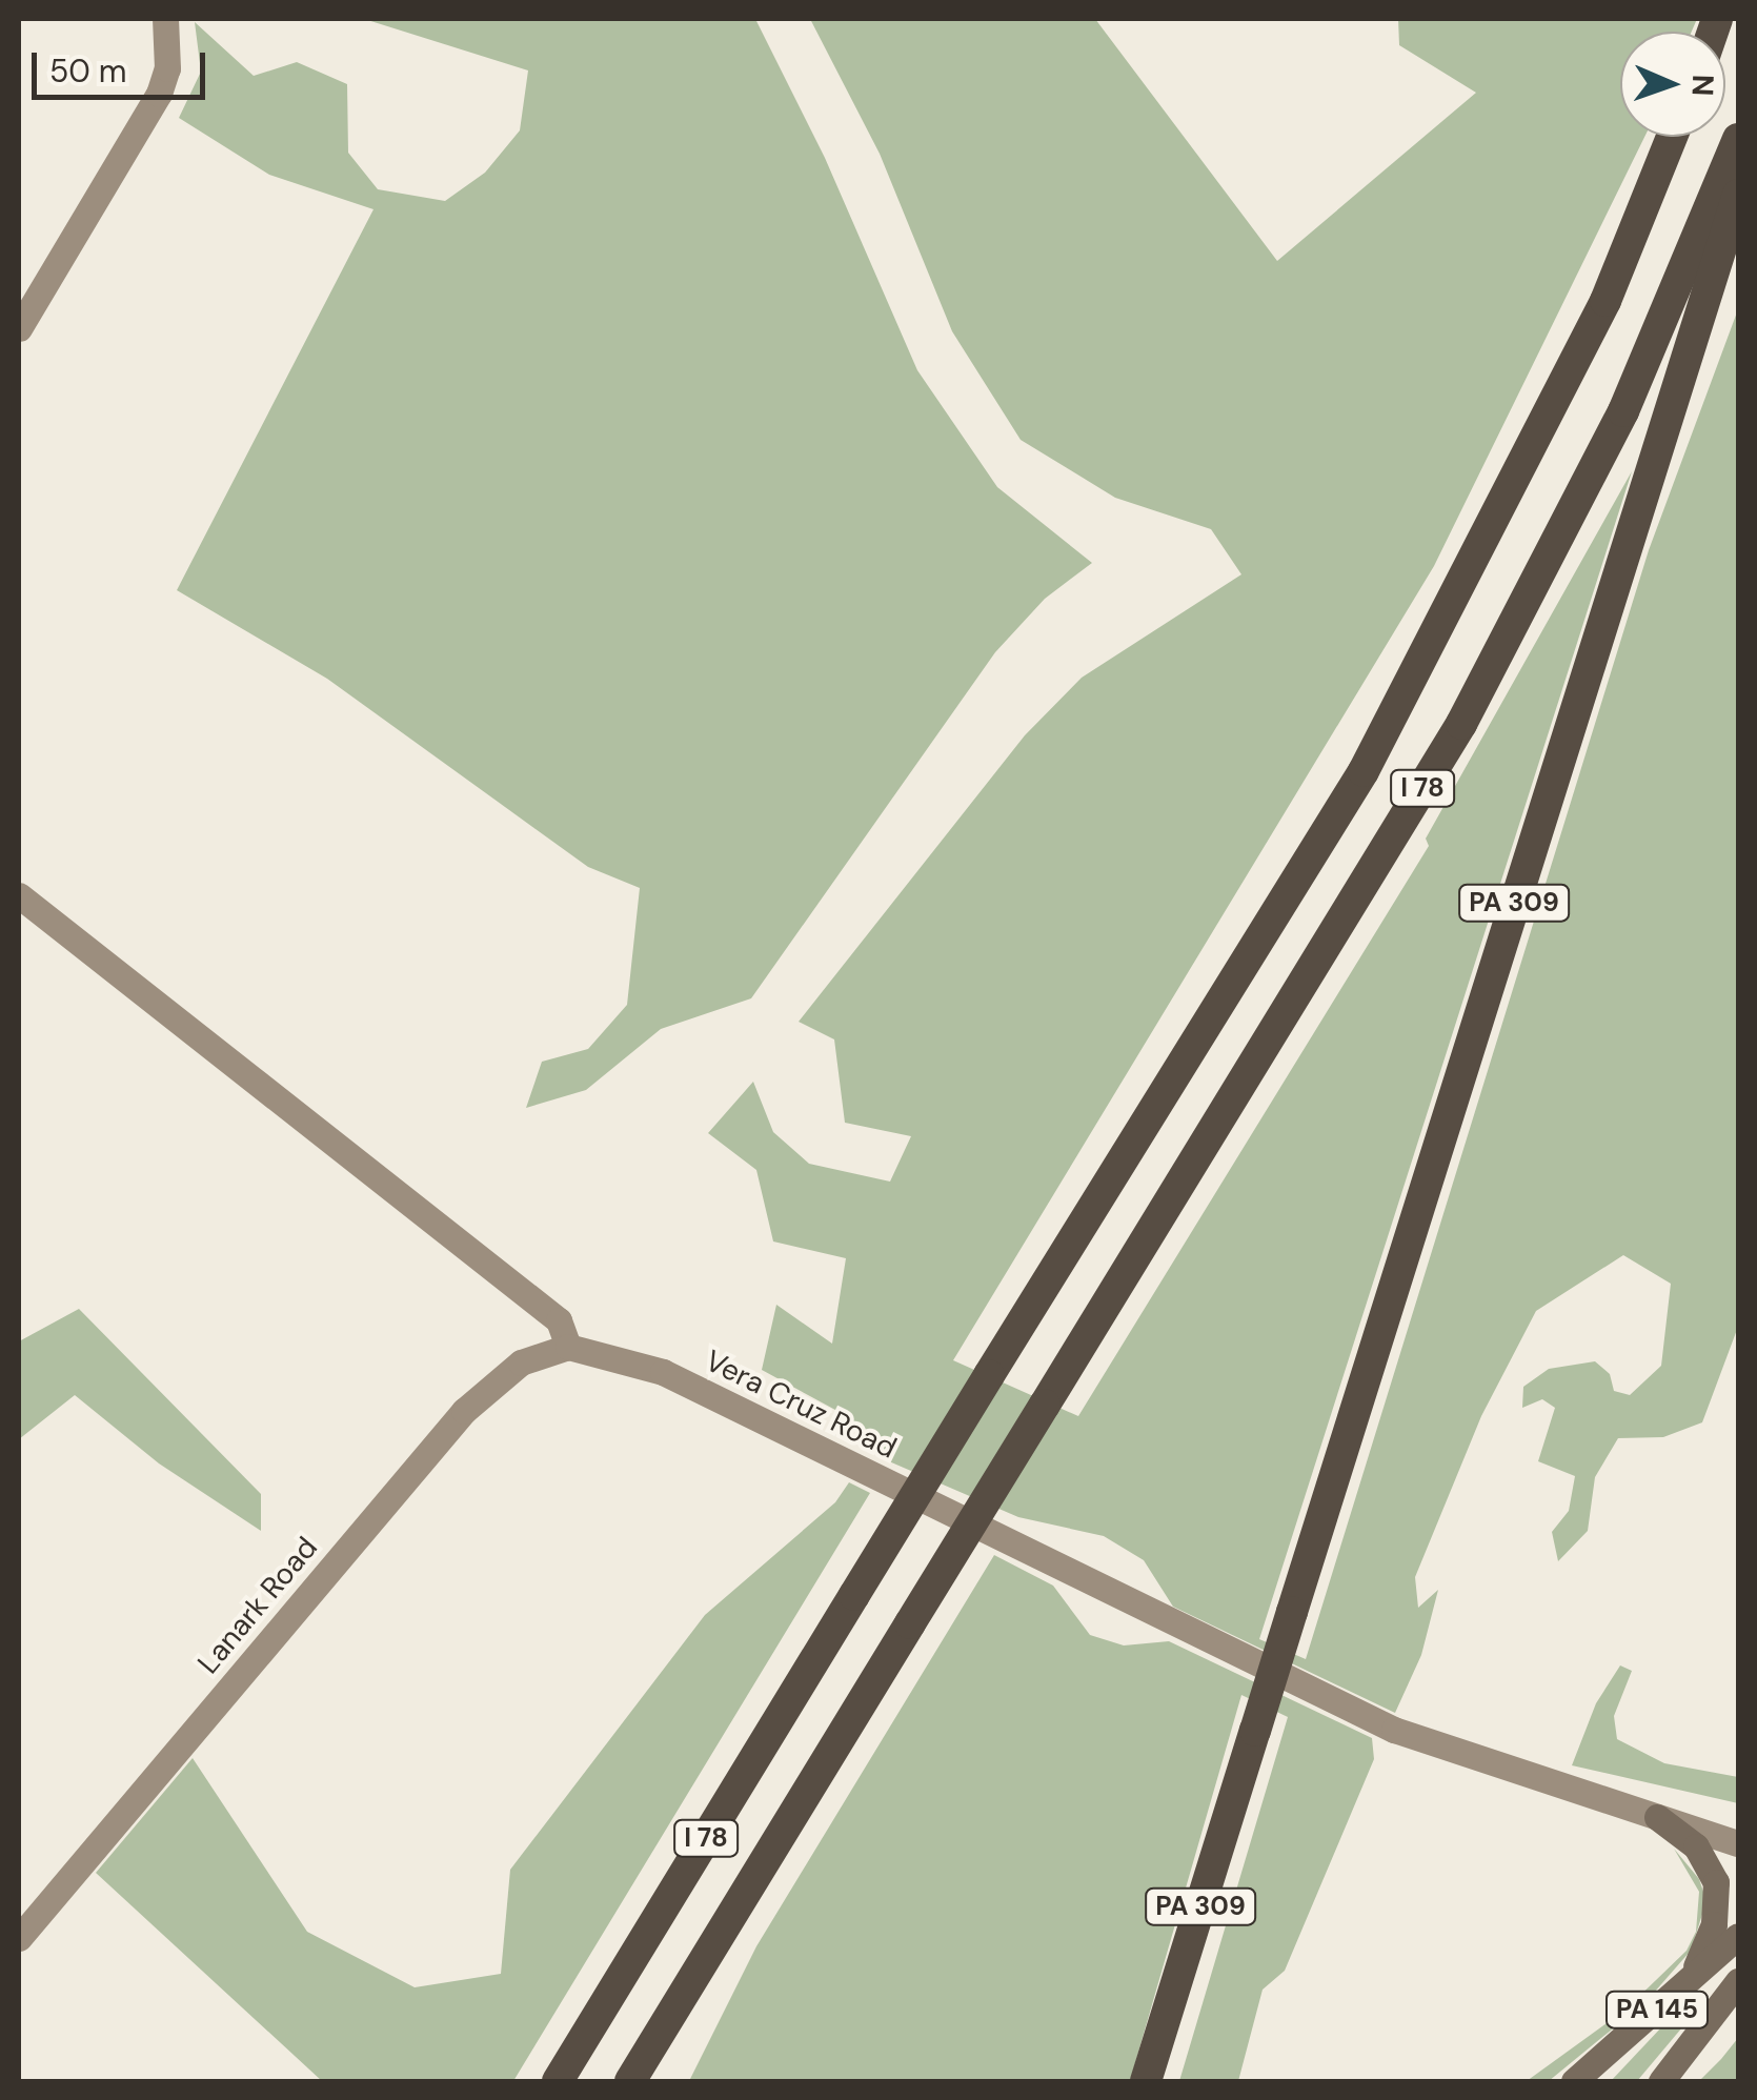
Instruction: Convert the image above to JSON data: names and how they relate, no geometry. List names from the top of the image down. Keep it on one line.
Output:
{"streets":{"highway":["I 78","PA 309"],"main road":["Vera Cruz Road","Lanark Road","PA 145"]},"crossings":[["Vera Cruz Road","Lanark Road"]],"scale_bar":"50 m","north":"right"}
